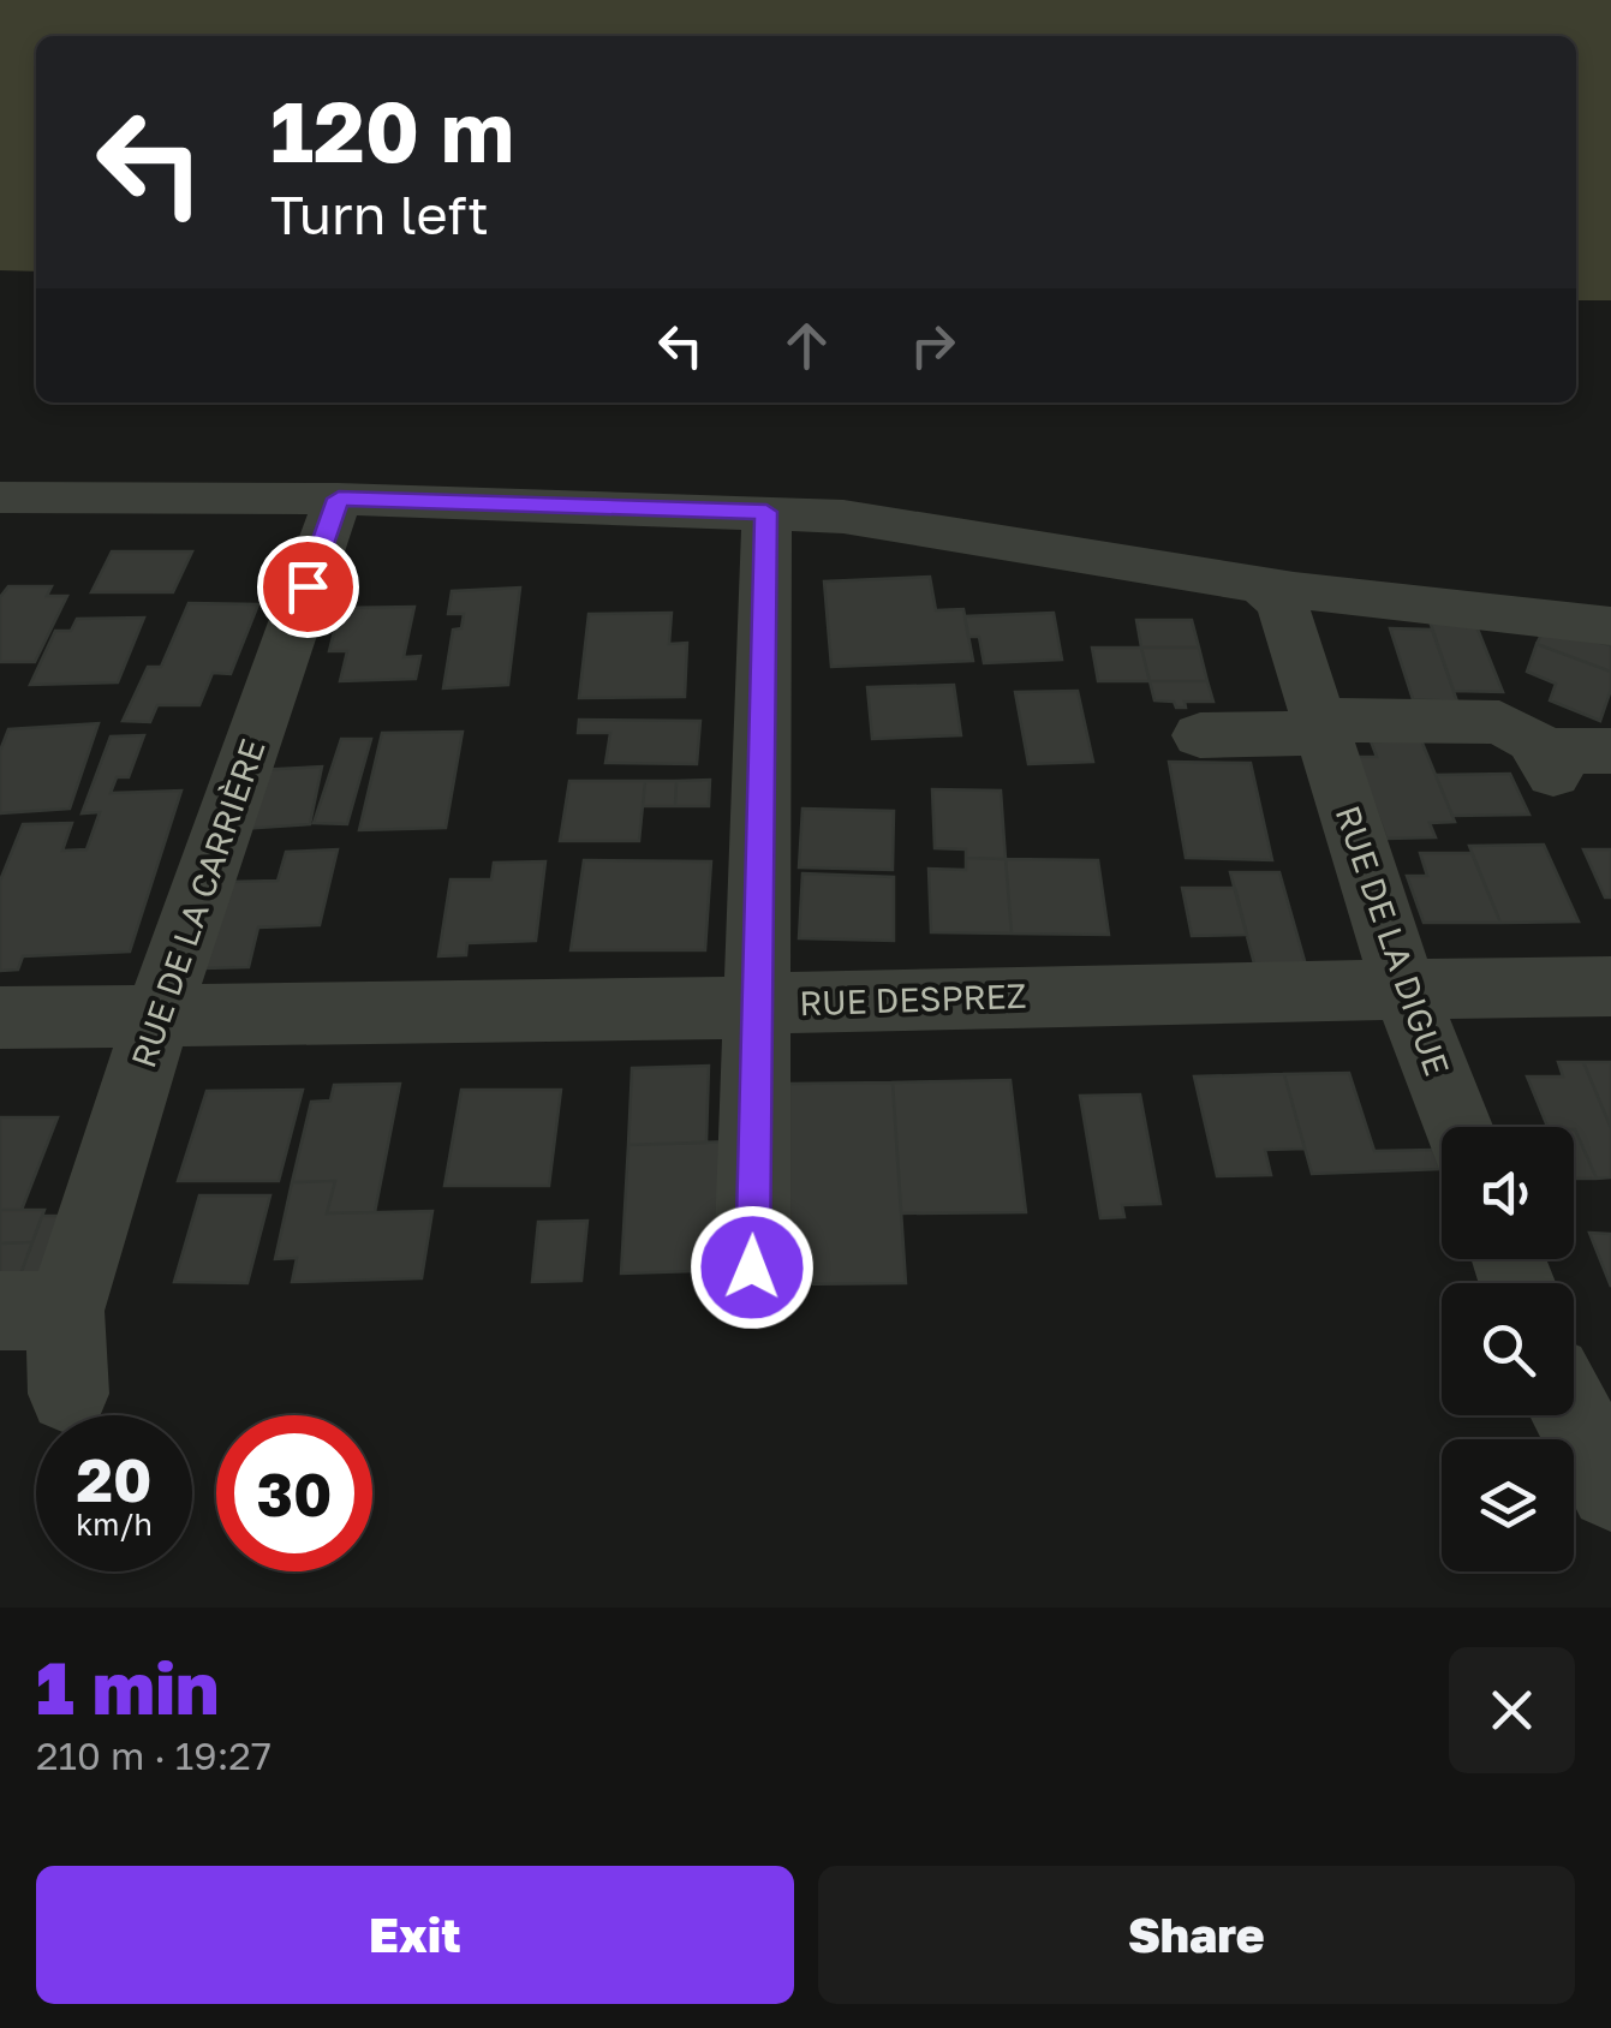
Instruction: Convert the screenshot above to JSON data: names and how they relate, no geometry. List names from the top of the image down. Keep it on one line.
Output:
{"streets":{"street":["RUE DE LA CARRIÈRE","RUE DE LA DIGUE","RUE DESPREZ"]},"crossings":[["RUE DE LA CARRIÈRE","RUE DESPREZ"],["RUE DE LA DIGUE","RUE DESPREZ"]],"page":{"turn":["120 m","Turn left"],"speed":"20 km/h","limit":"30","heading":["1 min","210 m · 19:27"],"buttons":["Exit","Share"]}}
